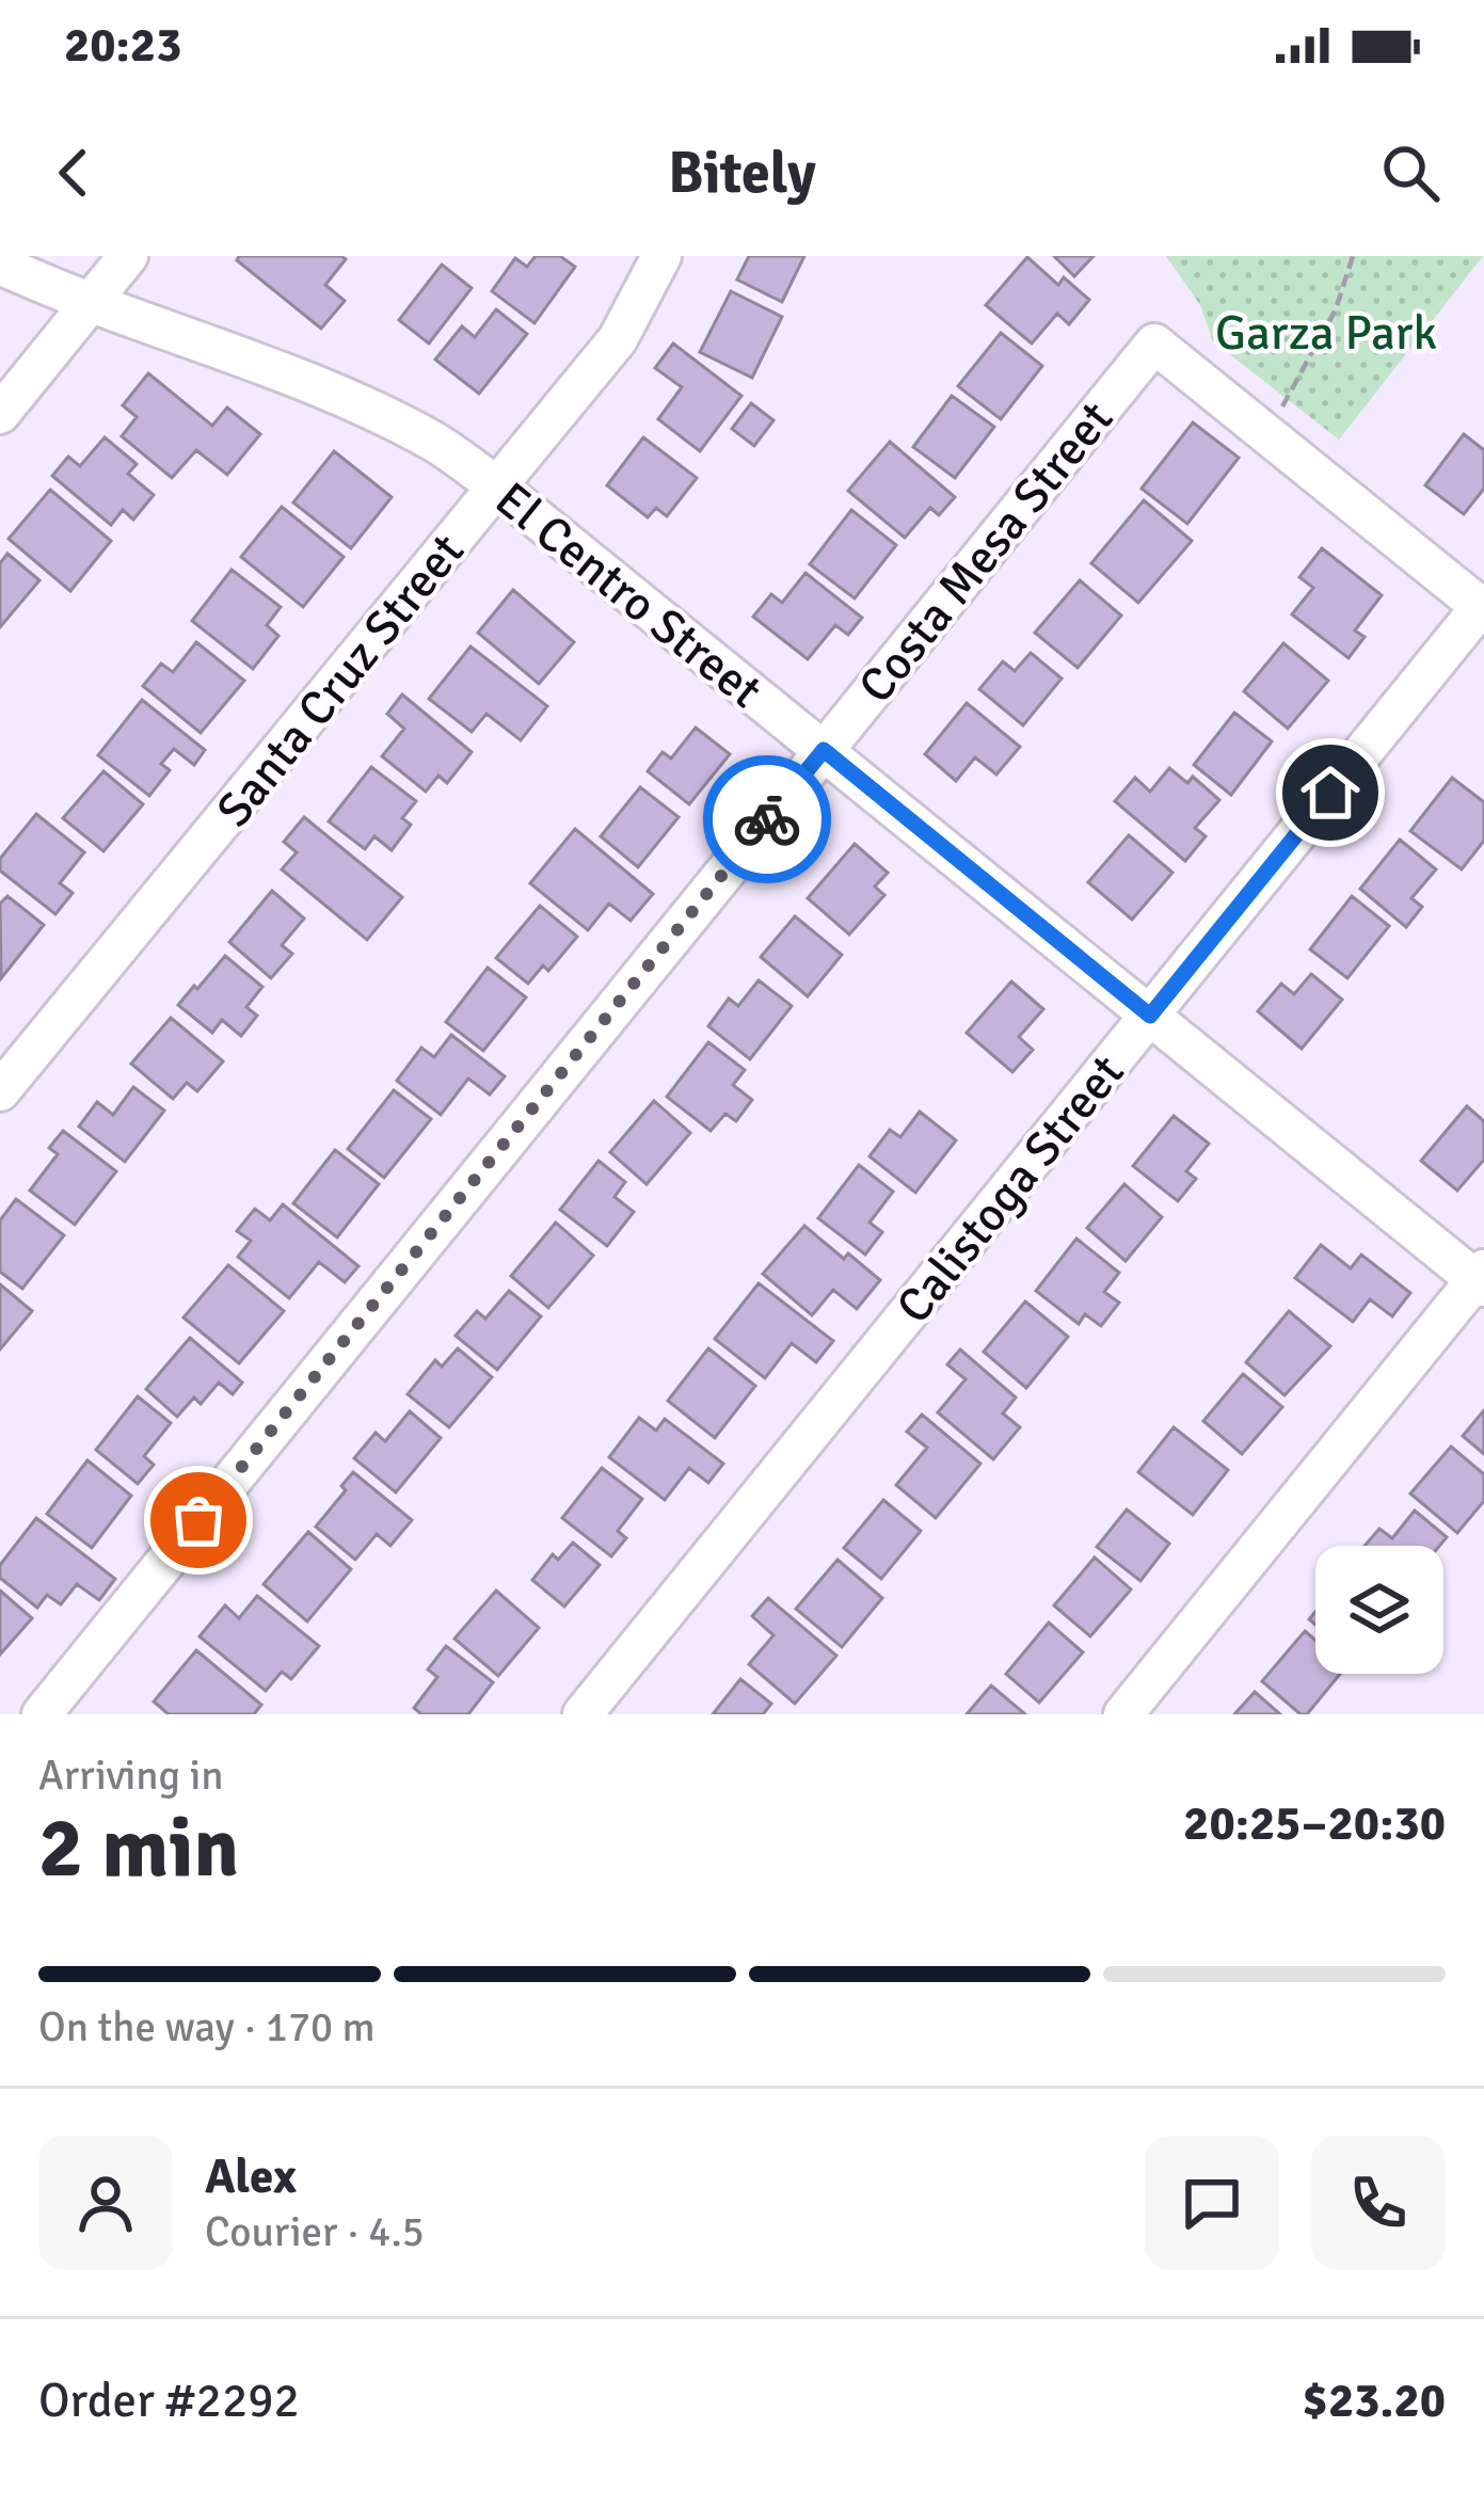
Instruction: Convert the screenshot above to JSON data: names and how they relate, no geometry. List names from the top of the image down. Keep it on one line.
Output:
{"streets":{"street":["Costa Mesa Street","El Centro Street","Santa Cruz Street","Calistoga Street"]},"crossings":[["Costa Mesa Street","El Centro Street"],["El Centro Street","Santa Cruz Street"],["El Centro Street","Calistoga Street"]],"parks":["Garza Park"],"page":{"status":"20:23","header":"Bitely","heading":["2 min","Arriving in","20:25–20:30"],"panel":["Alex","Courier · 4.5","Order #2292","$23.20"],"bar":"On the way · 170 m"}}
